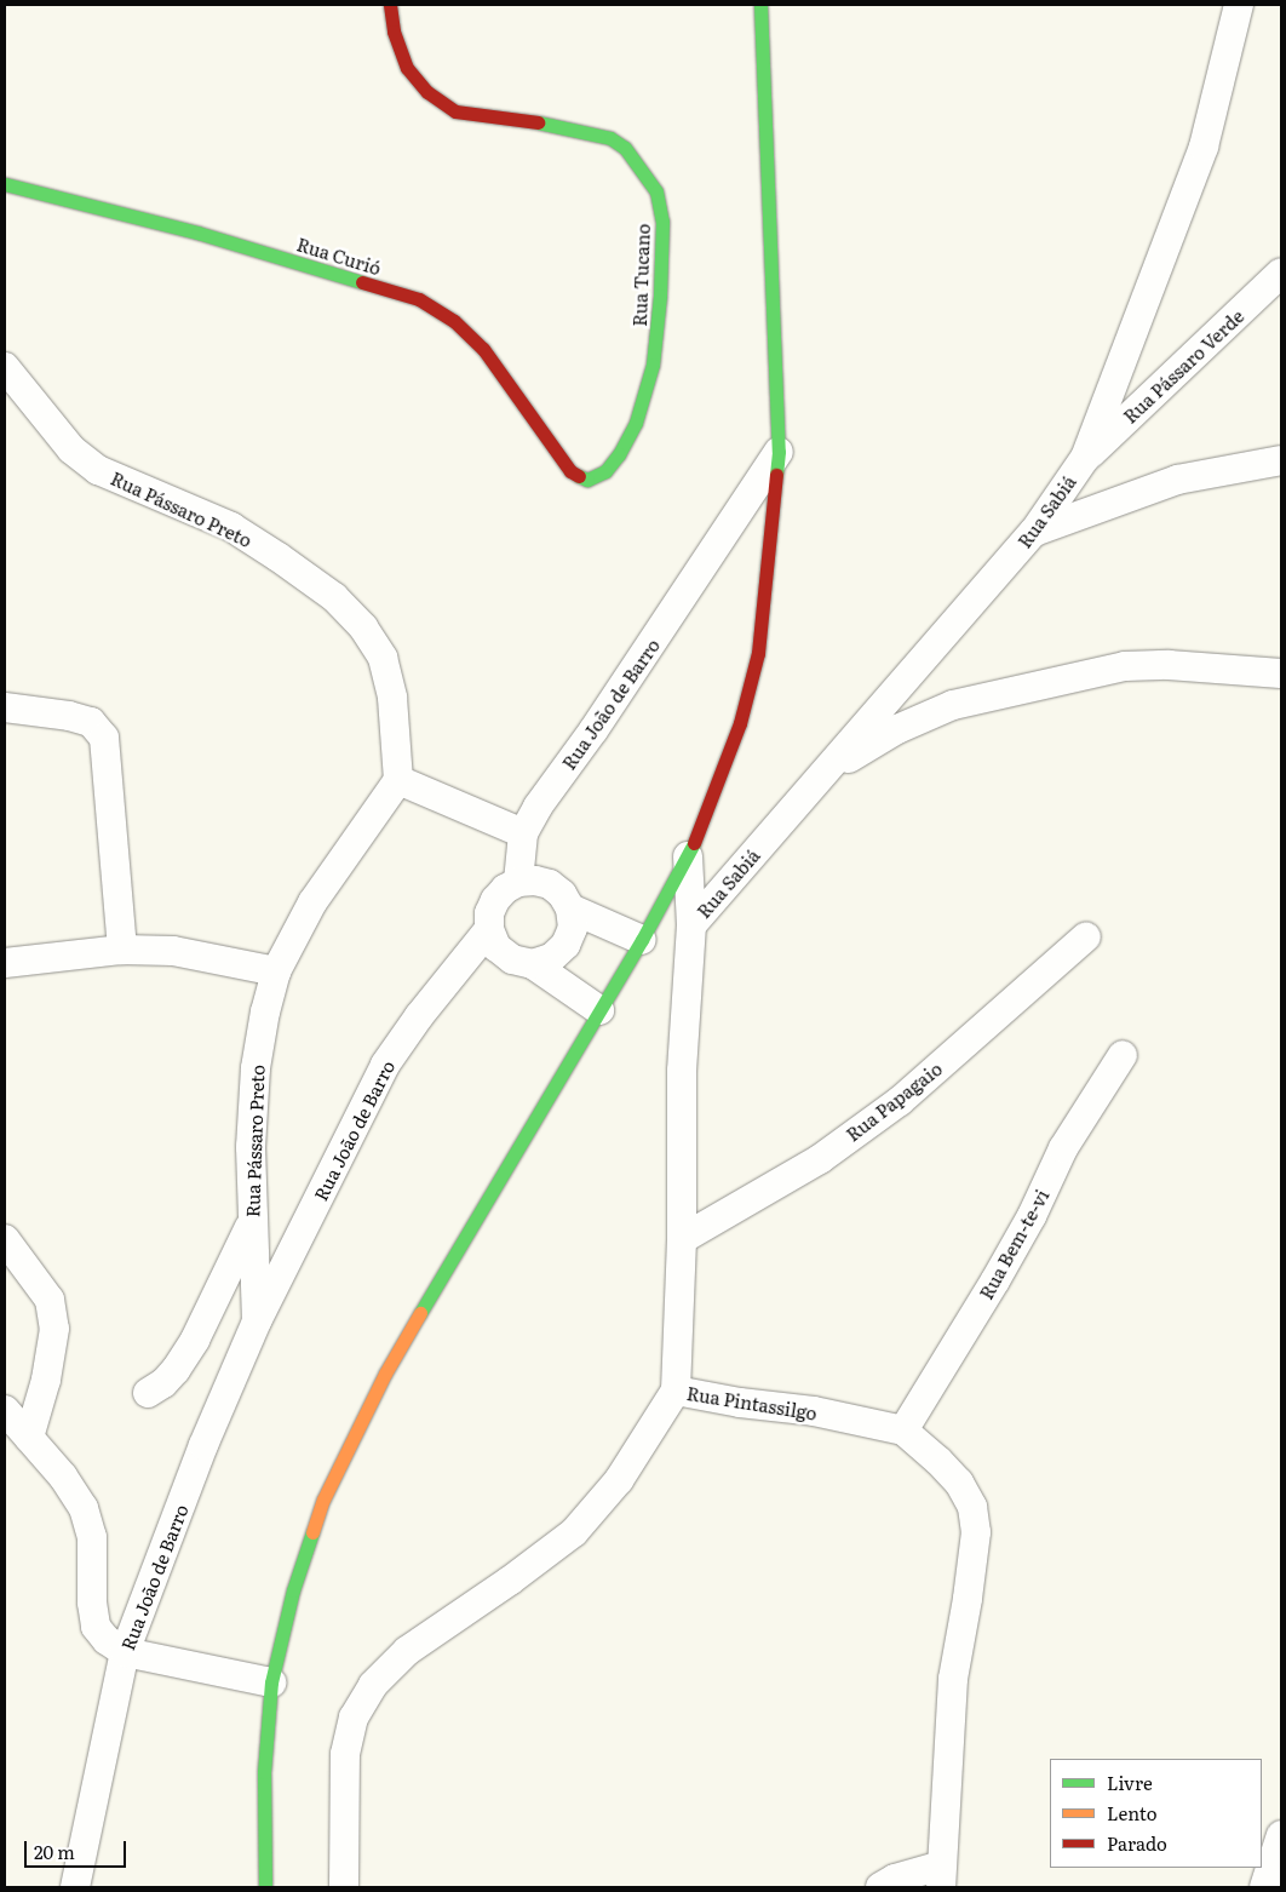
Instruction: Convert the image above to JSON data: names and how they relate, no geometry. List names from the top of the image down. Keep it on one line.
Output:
{"streets":{"main road":["Rua Curió","Rua Tucano"],"street":["Rua Pássaro Verde","Rua Pássaro Preto","Rua Sabiá","Rua João de Barro","Rua Papagaio","Rua Bem-te-vi","Rua Pintassilgo"]},"crossings":[["Rua Curió","Rua Tucano"],["Rua Pássaro Verde","Rua Sabiá"],["Rua Pássaro Preto","Rua João de Barro"],["Rua Bem-te-vi","Rua Pintassilgo"]],"legend":["Livre","Lento","Parado"],"scale_bar":"20 m"}
